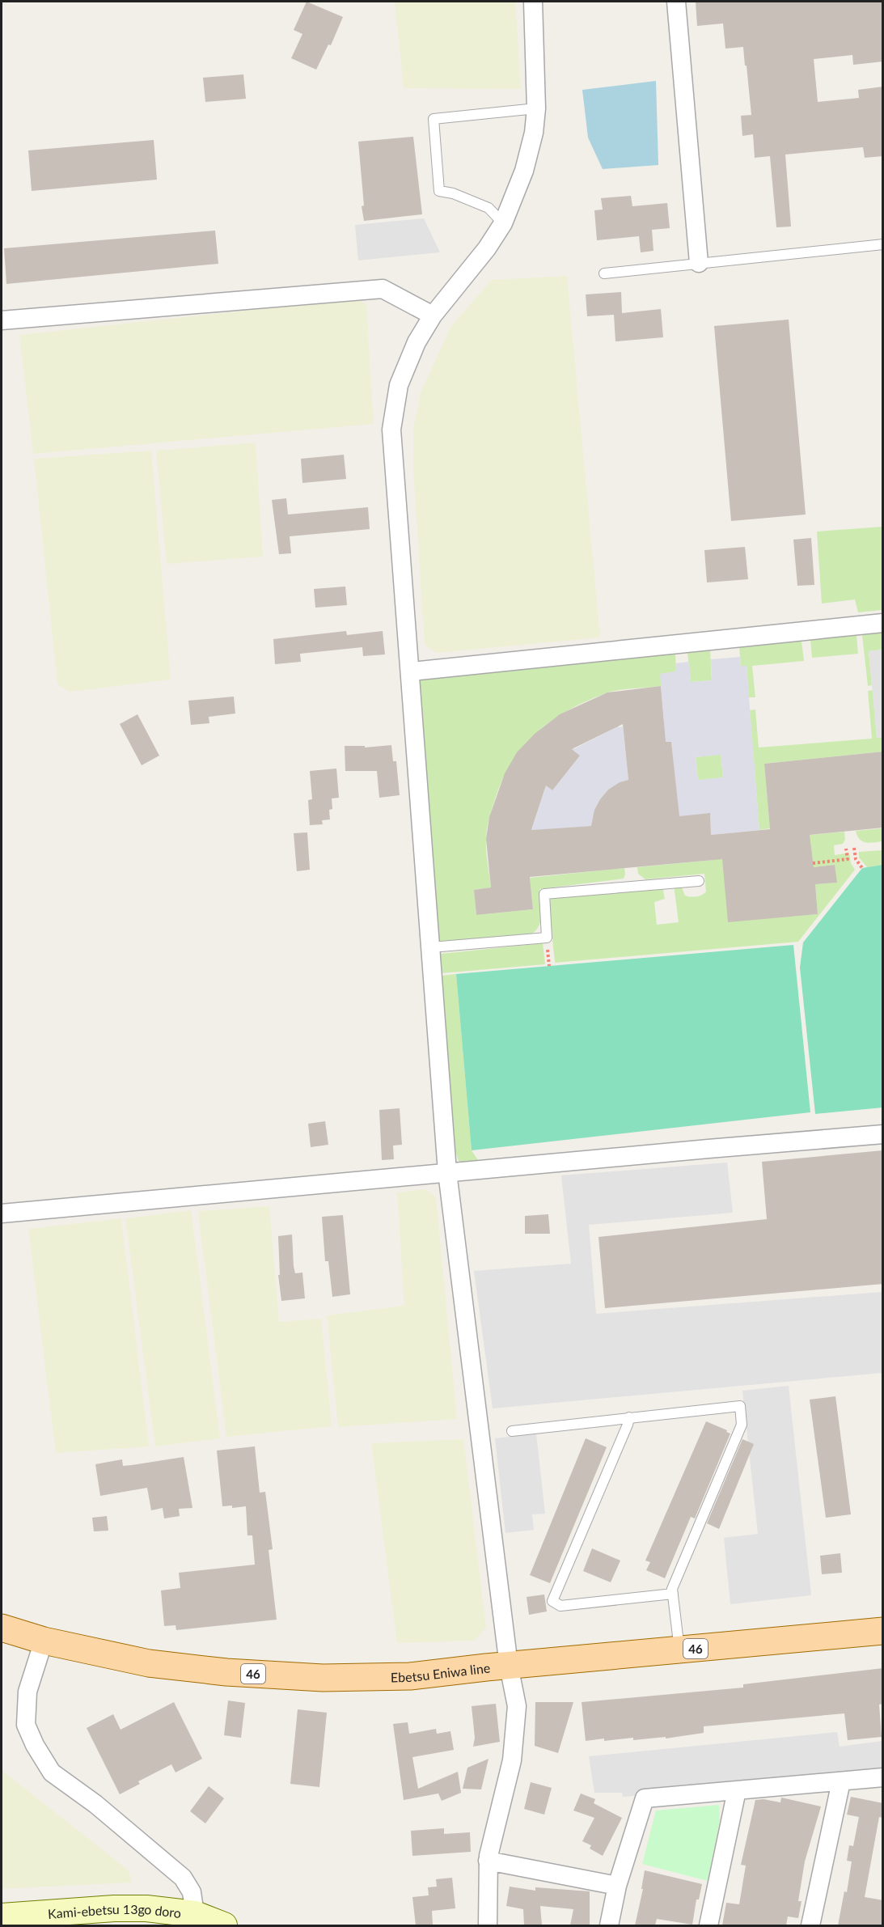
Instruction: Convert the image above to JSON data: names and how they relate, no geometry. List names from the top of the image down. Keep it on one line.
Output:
{"streets":{"main road":["46","Ebetsu Eniwa line"],"street":["Kami-ebetsu 13go doro"]}}
